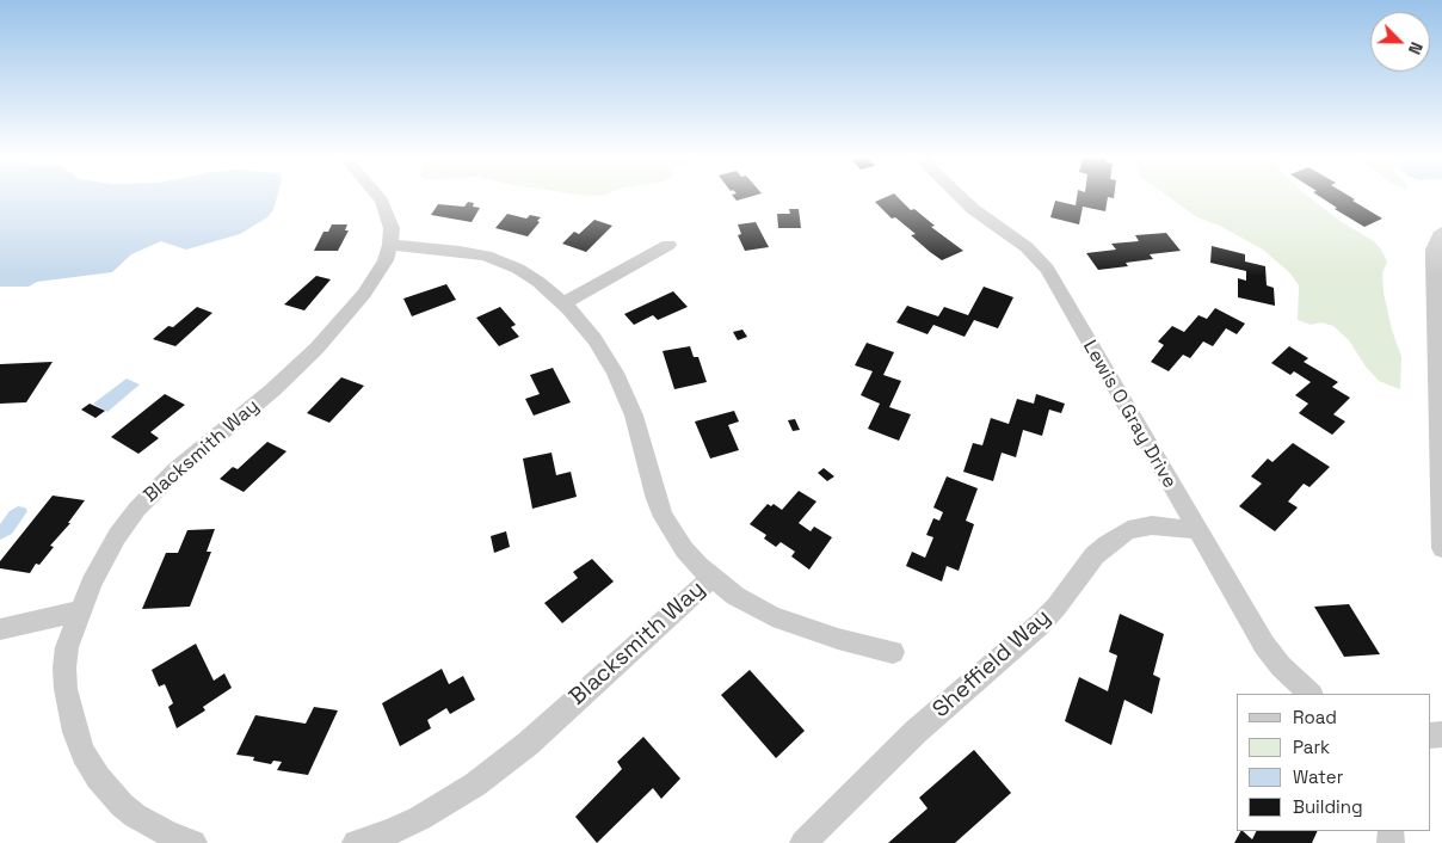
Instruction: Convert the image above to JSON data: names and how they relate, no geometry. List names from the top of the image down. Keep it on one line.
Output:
{"streets":{"street":["Lewis O Gray Drive","Blacksmith Way","Sheffield Way"]},"crossings":[["Lewis O Gray Drive","Sheffield Way"]],"legend":["Road","Park","Water","Building"],"north":"bottom right"}
